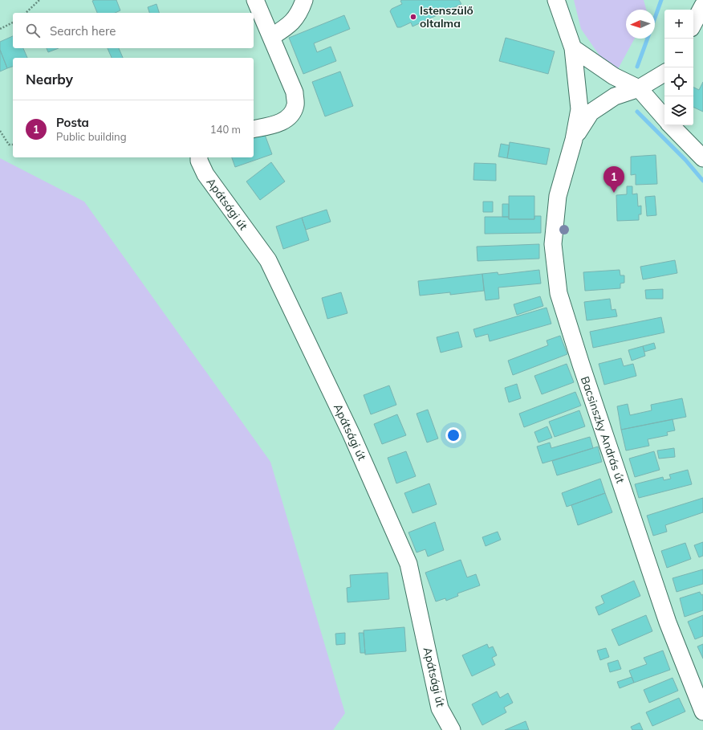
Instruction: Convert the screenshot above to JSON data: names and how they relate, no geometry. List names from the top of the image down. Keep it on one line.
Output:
{"streets":{"street":["Apátsági út","Bacsinszky András út"]},"places":["Istenszülő oltalma"],"north":"left","page":{"map_buttons":["+","−"],"search":"Search here","heading":"Nearby","list":[{"mark":"1","name":"Posta","note":"Public building","value":"140 m"}],"pins":"1"}}
